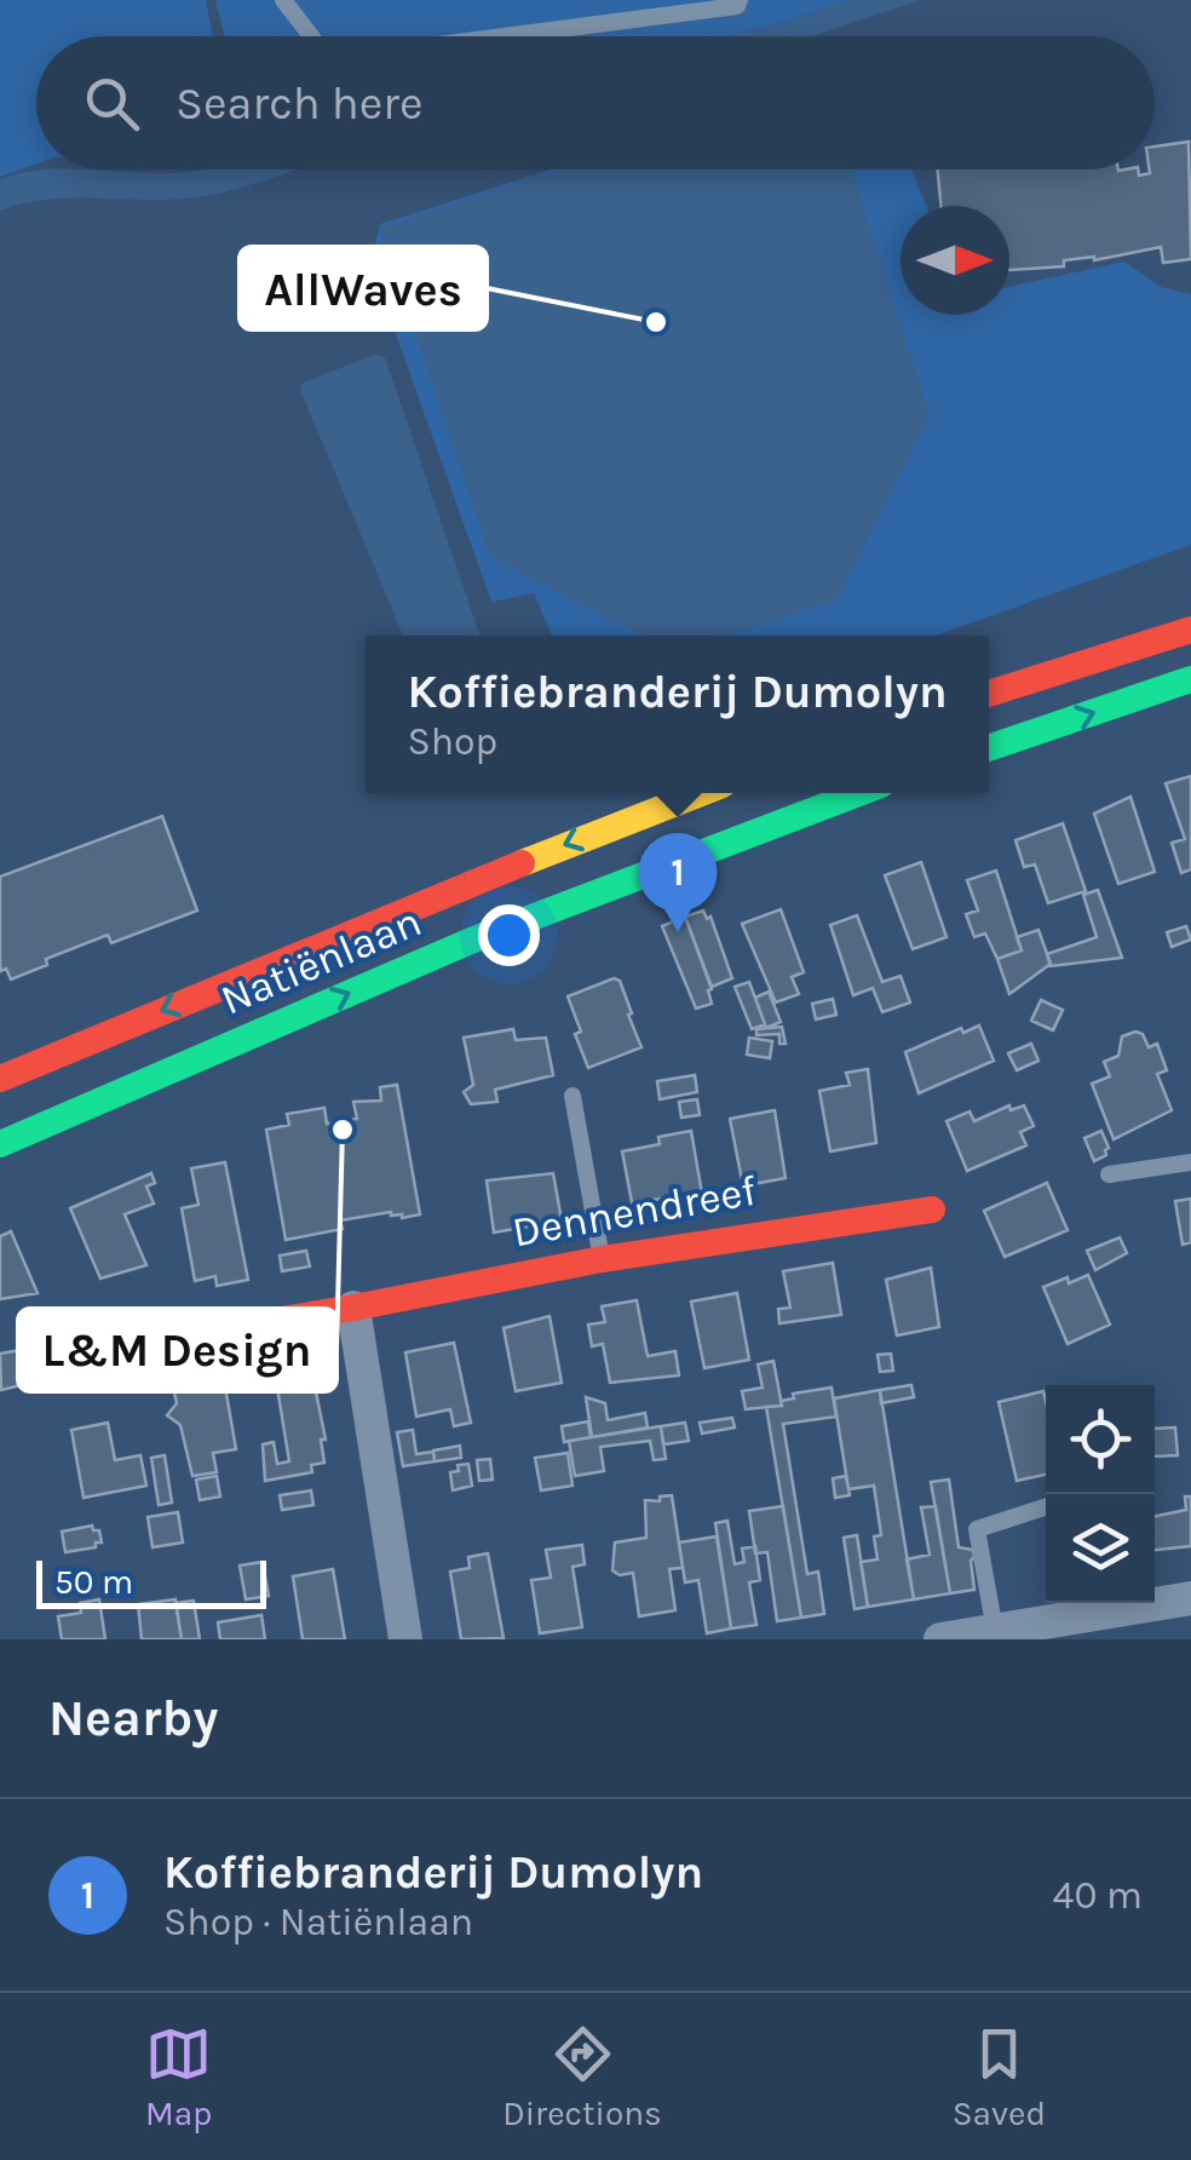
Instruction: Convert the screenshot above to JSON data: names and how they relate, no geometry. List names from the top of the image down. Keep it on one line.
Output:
{"streets":{"main road":["Natiënlaan","Dennendreef"]},"places":["AllWaves","L&M Design"],"scale_bar":"50 m","north":"right","page":{"search":"Search here","popup":["Koffiebranderij Dumolyn","Shop"],"pins":"1","scale":"50 m","heading":"Nearby","list":[{"mark":"1","name":"Koffiebranderij Dumolyn","note":"Shop · Natiënlaan","value":"40 m"}],"nav":["Map","Directions","Saved"]}}
